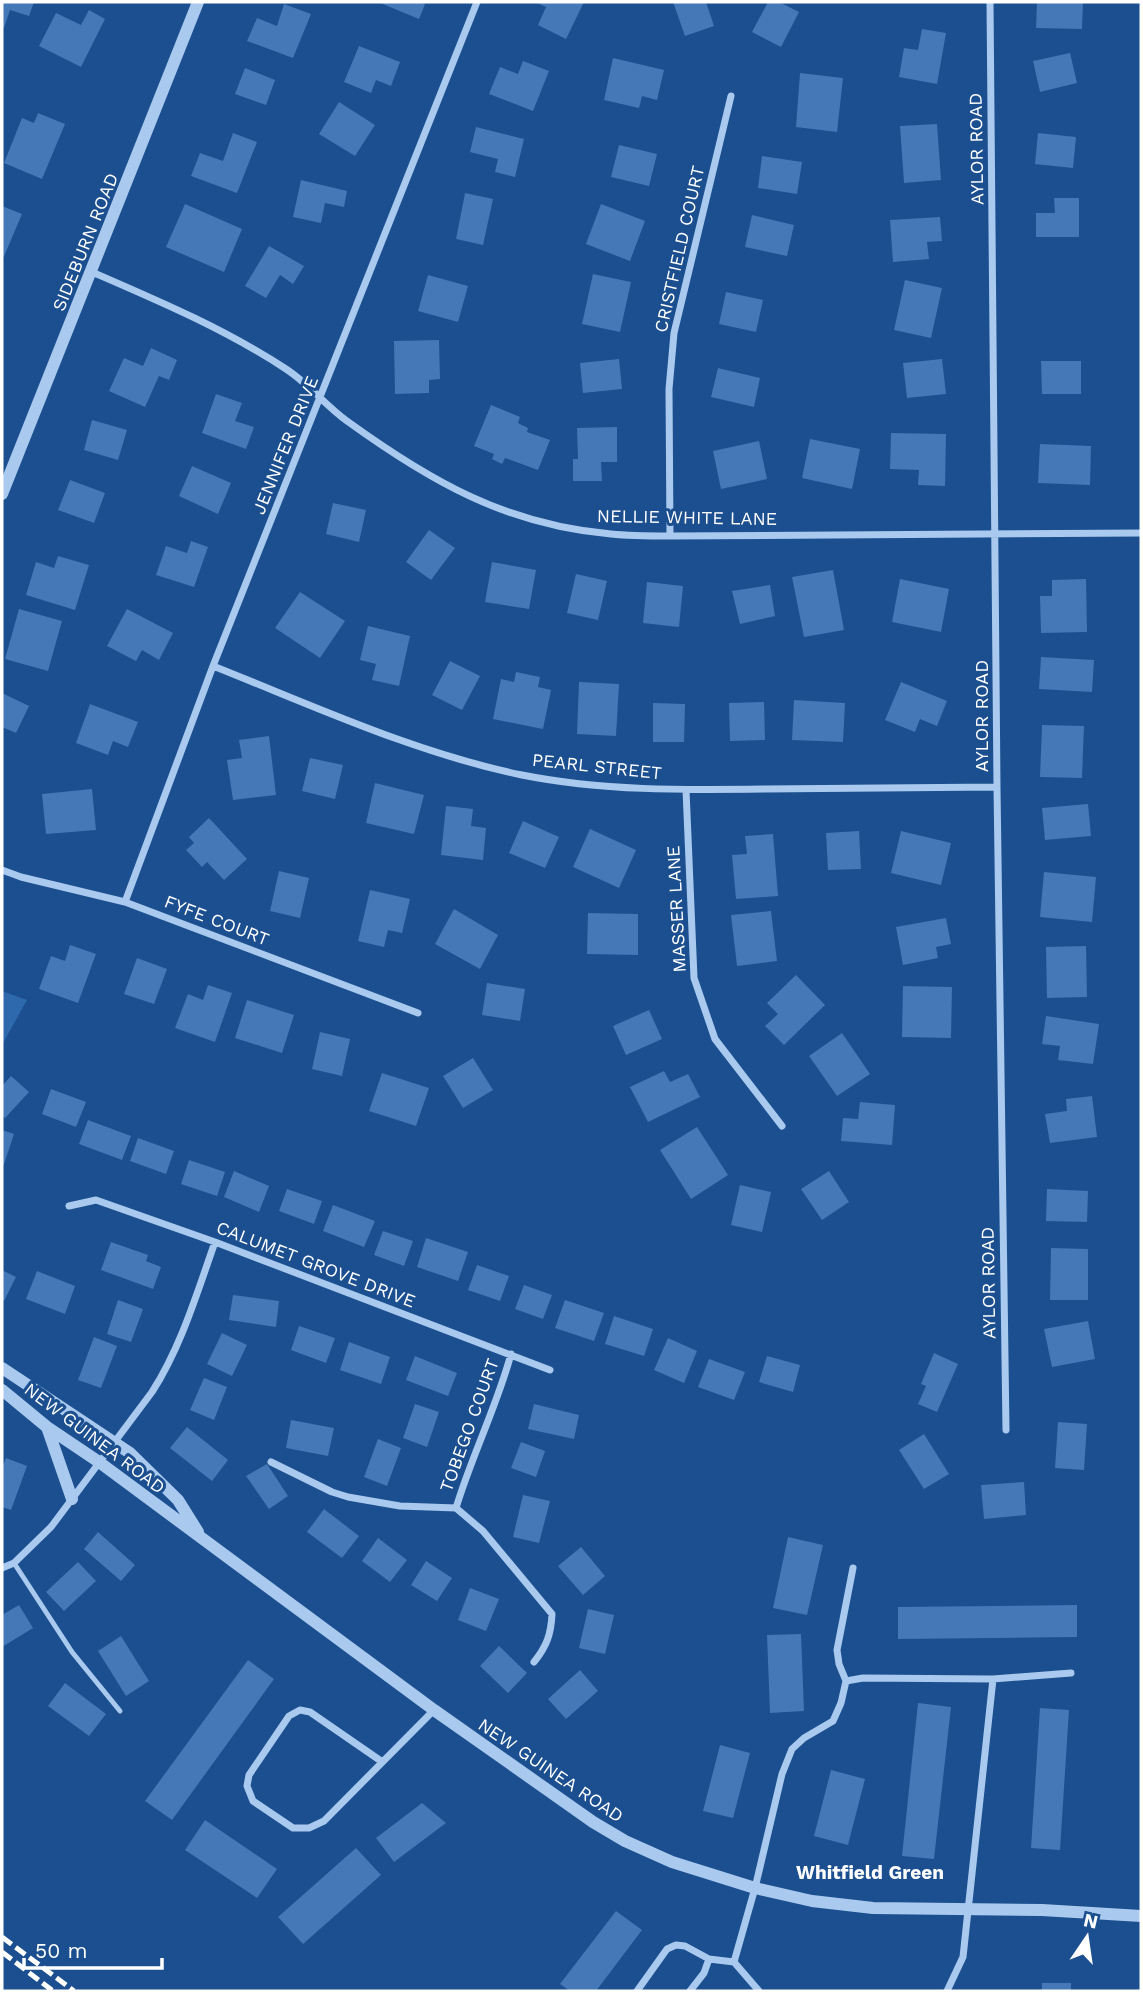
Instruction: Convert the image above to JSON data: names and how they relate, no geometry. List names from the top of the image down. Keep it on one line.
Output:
{"streets":{"street":["AYLOR ROAD","SIDEBURN ROAD","CRISTFIELD COURT","JENNIFER DRIVE","NELLIE WHITE LANE","PEARL STREET","MASSER LANE","FYFE COURT","CALUMET GROVE DRIVE","TOBEGO COURT","NEW GUINEA ROAD"]},"crossings":[["AYLOR ROAD","NELLIE WHITE LANE"],["AYLOR ROAD","PEARL STREET"],["SIDEBURN ROAD","NELLIE WHITE LANE"],["CRISTFIELD COURT","NELLIE WHITE LANE"],["JENNIFER DRIVE","NELLIE WHITE LANE"],["JENNIFER DRIVE","PEARL STREET"],["JENNIFER DRIVE","FYFE COURT"],["PEARL STREET","MASSER LANE"],["CALUMET GROVE DRIVE","TOBEGO COURT"]],"districts":["Whitfield Green"],"scale_bar":"50 m","north":"top"}
